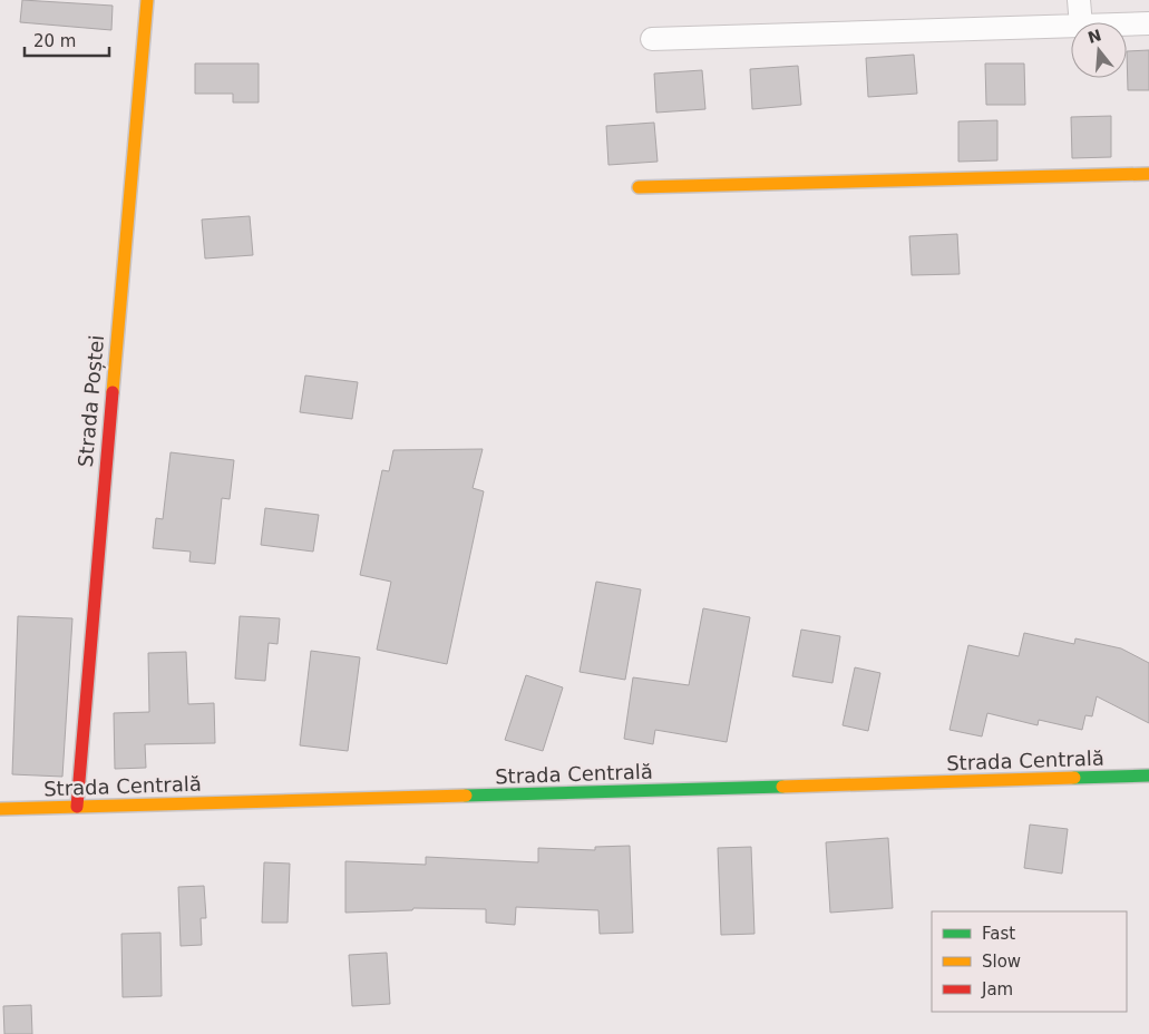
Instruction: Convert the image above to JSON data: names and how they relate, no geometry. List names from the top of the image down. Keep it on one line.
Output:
{"streets":{"street":["Strada Poștei","Strada Centrală"]},"crossings":[["Strada Poștei","Strada Centrală"]],"legend":["Fast","Slow","Jam"],"scale_bar":"20 m","north":"top"}
